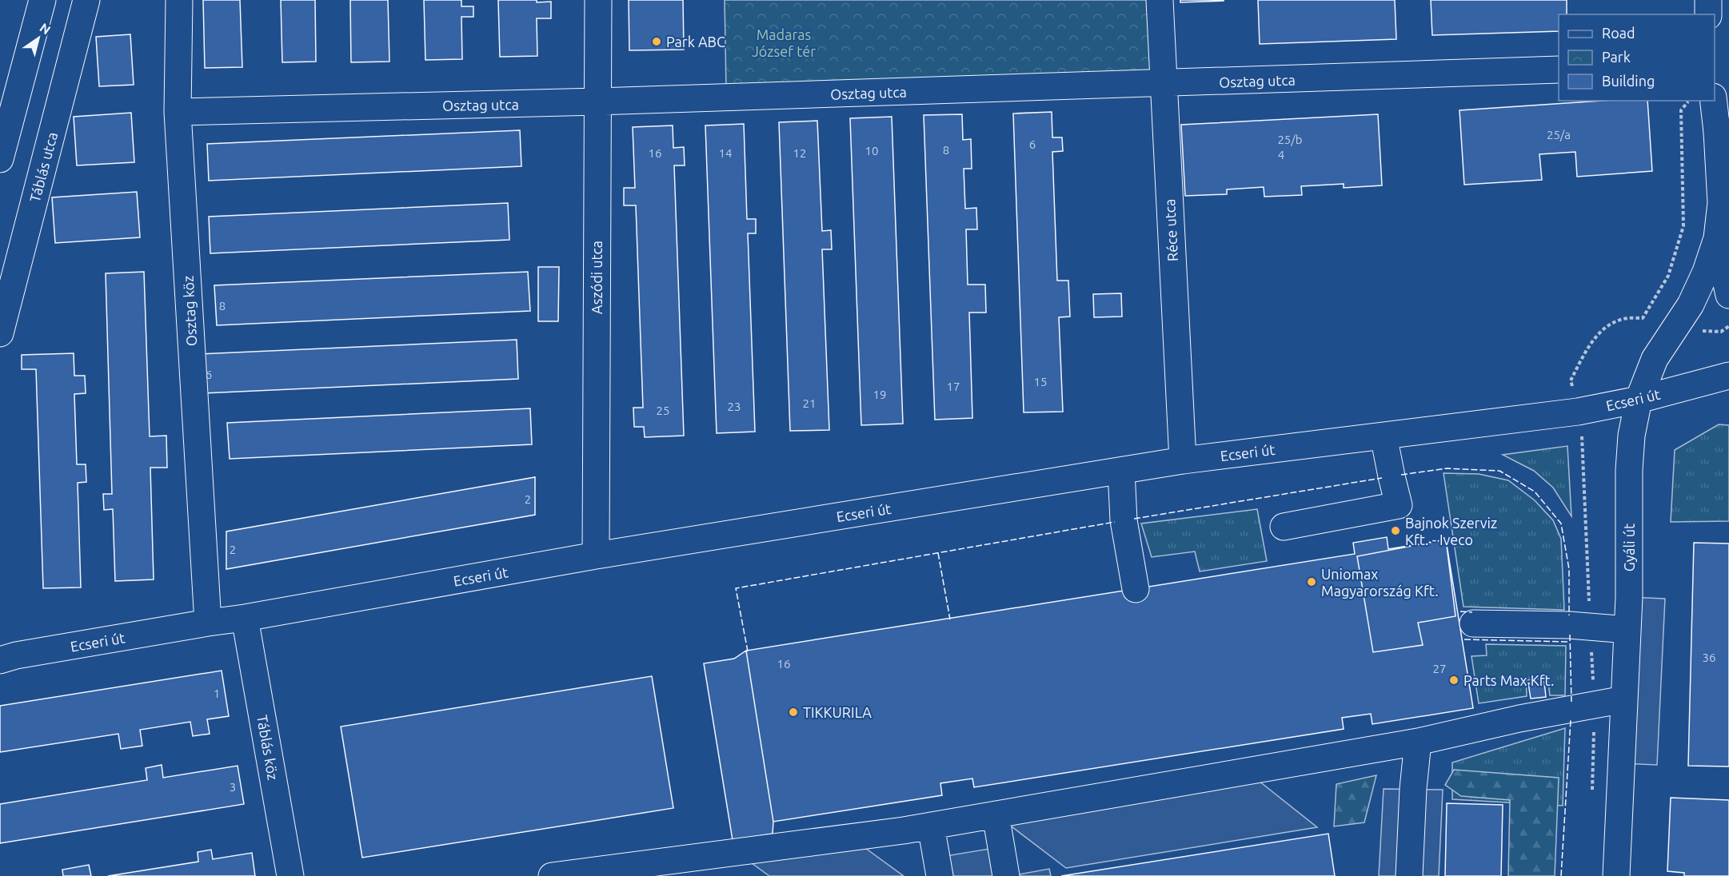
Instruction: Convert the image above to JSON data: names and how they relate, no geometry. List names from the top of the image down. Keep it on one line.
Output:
{"streets":{"street":["Osztag utca","Táblás utca","Réce utca","Aszódi utca","Osztag köz","Ecseri út","Gyáli út","Táblás köz"]},"crossings":[["Osztag utca","Réce utca"],["Osztag utca","Aszódi utca"],["Osztag utca","Osztag köz"],["Réce utca","Ecseri út"],["Aszódi utca","Ecseri út"],["Osztag köz","Ecseri út"],["Ecseri út","Gyáli út"],["Ecseri út","Táblás köz"]],"parks":["Madaras József tér"],"places":["Park ABC","Bajnok Szerviz Kft. - Iveco","Uniomax Magyarország Kft.","Parts Max Kft.","TIKKURILA"],"house_numbers":["25/a","25/b","6","8","10","16","14","12","4","8","6","15","17","19","21","23","25","2","2","36","16","27","1","3"],"legend":["Road","Park","Building"],"north":"top right"}
